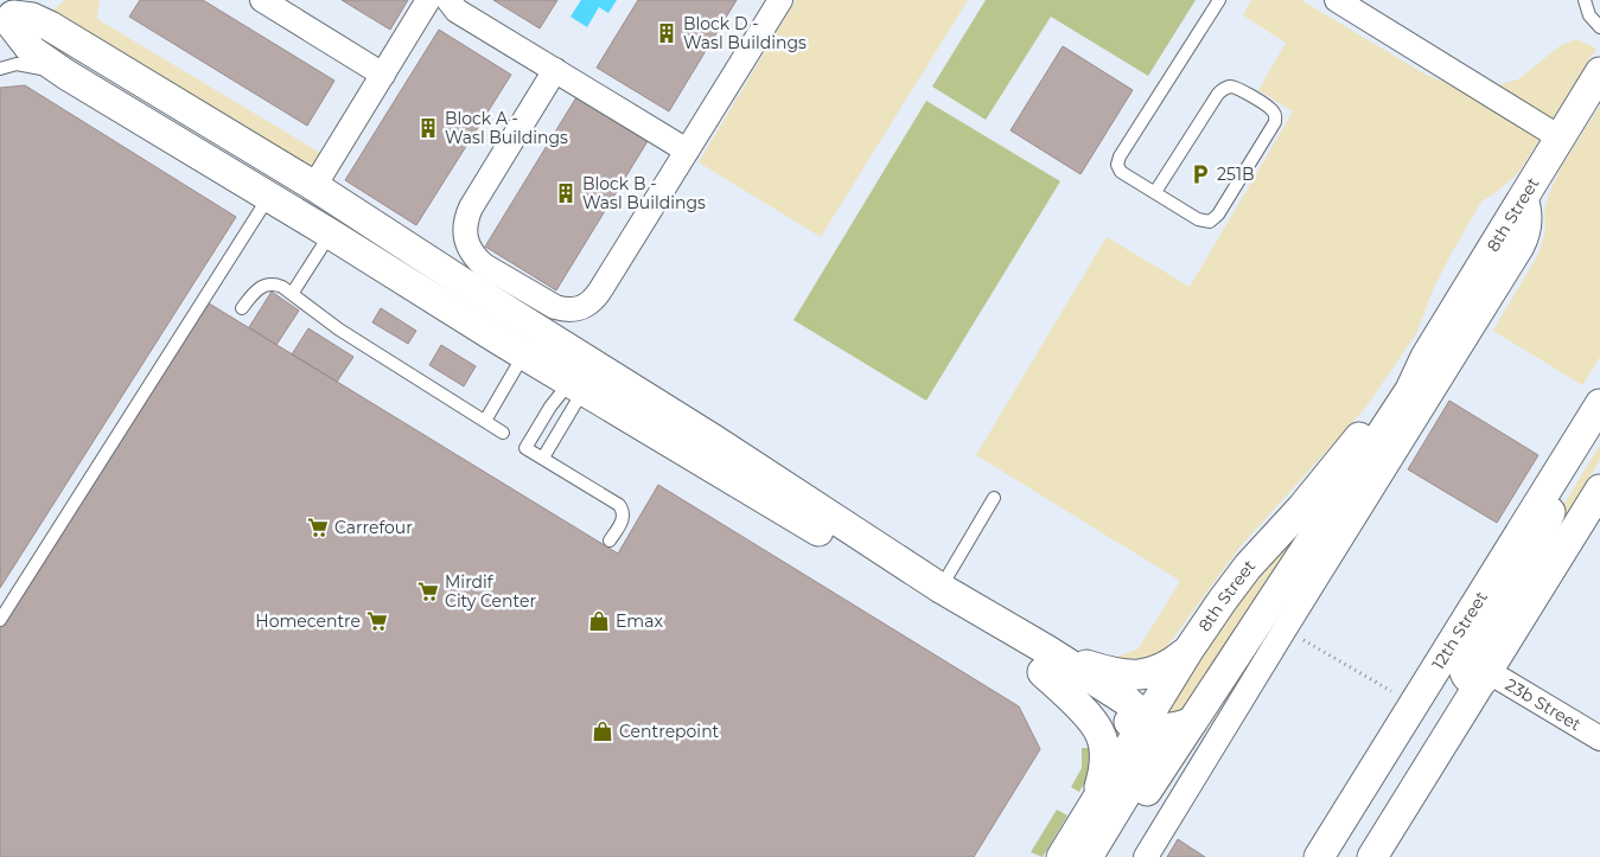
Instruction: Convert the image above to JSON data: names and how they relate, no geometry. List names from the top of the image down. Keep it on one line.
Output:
{"streets":{"street":["8th Street","12th Street","23b Street"]},"places":{"building":["Block D - Wasl Buildings","Block A - Wasl Buildings","Block B - Wasl Buildings"],"parking":["251B"],"supermarket":["Carrefour","Mirdif City Center","Homecentre"],"shop":["Emax","Centrepoint"]}}
